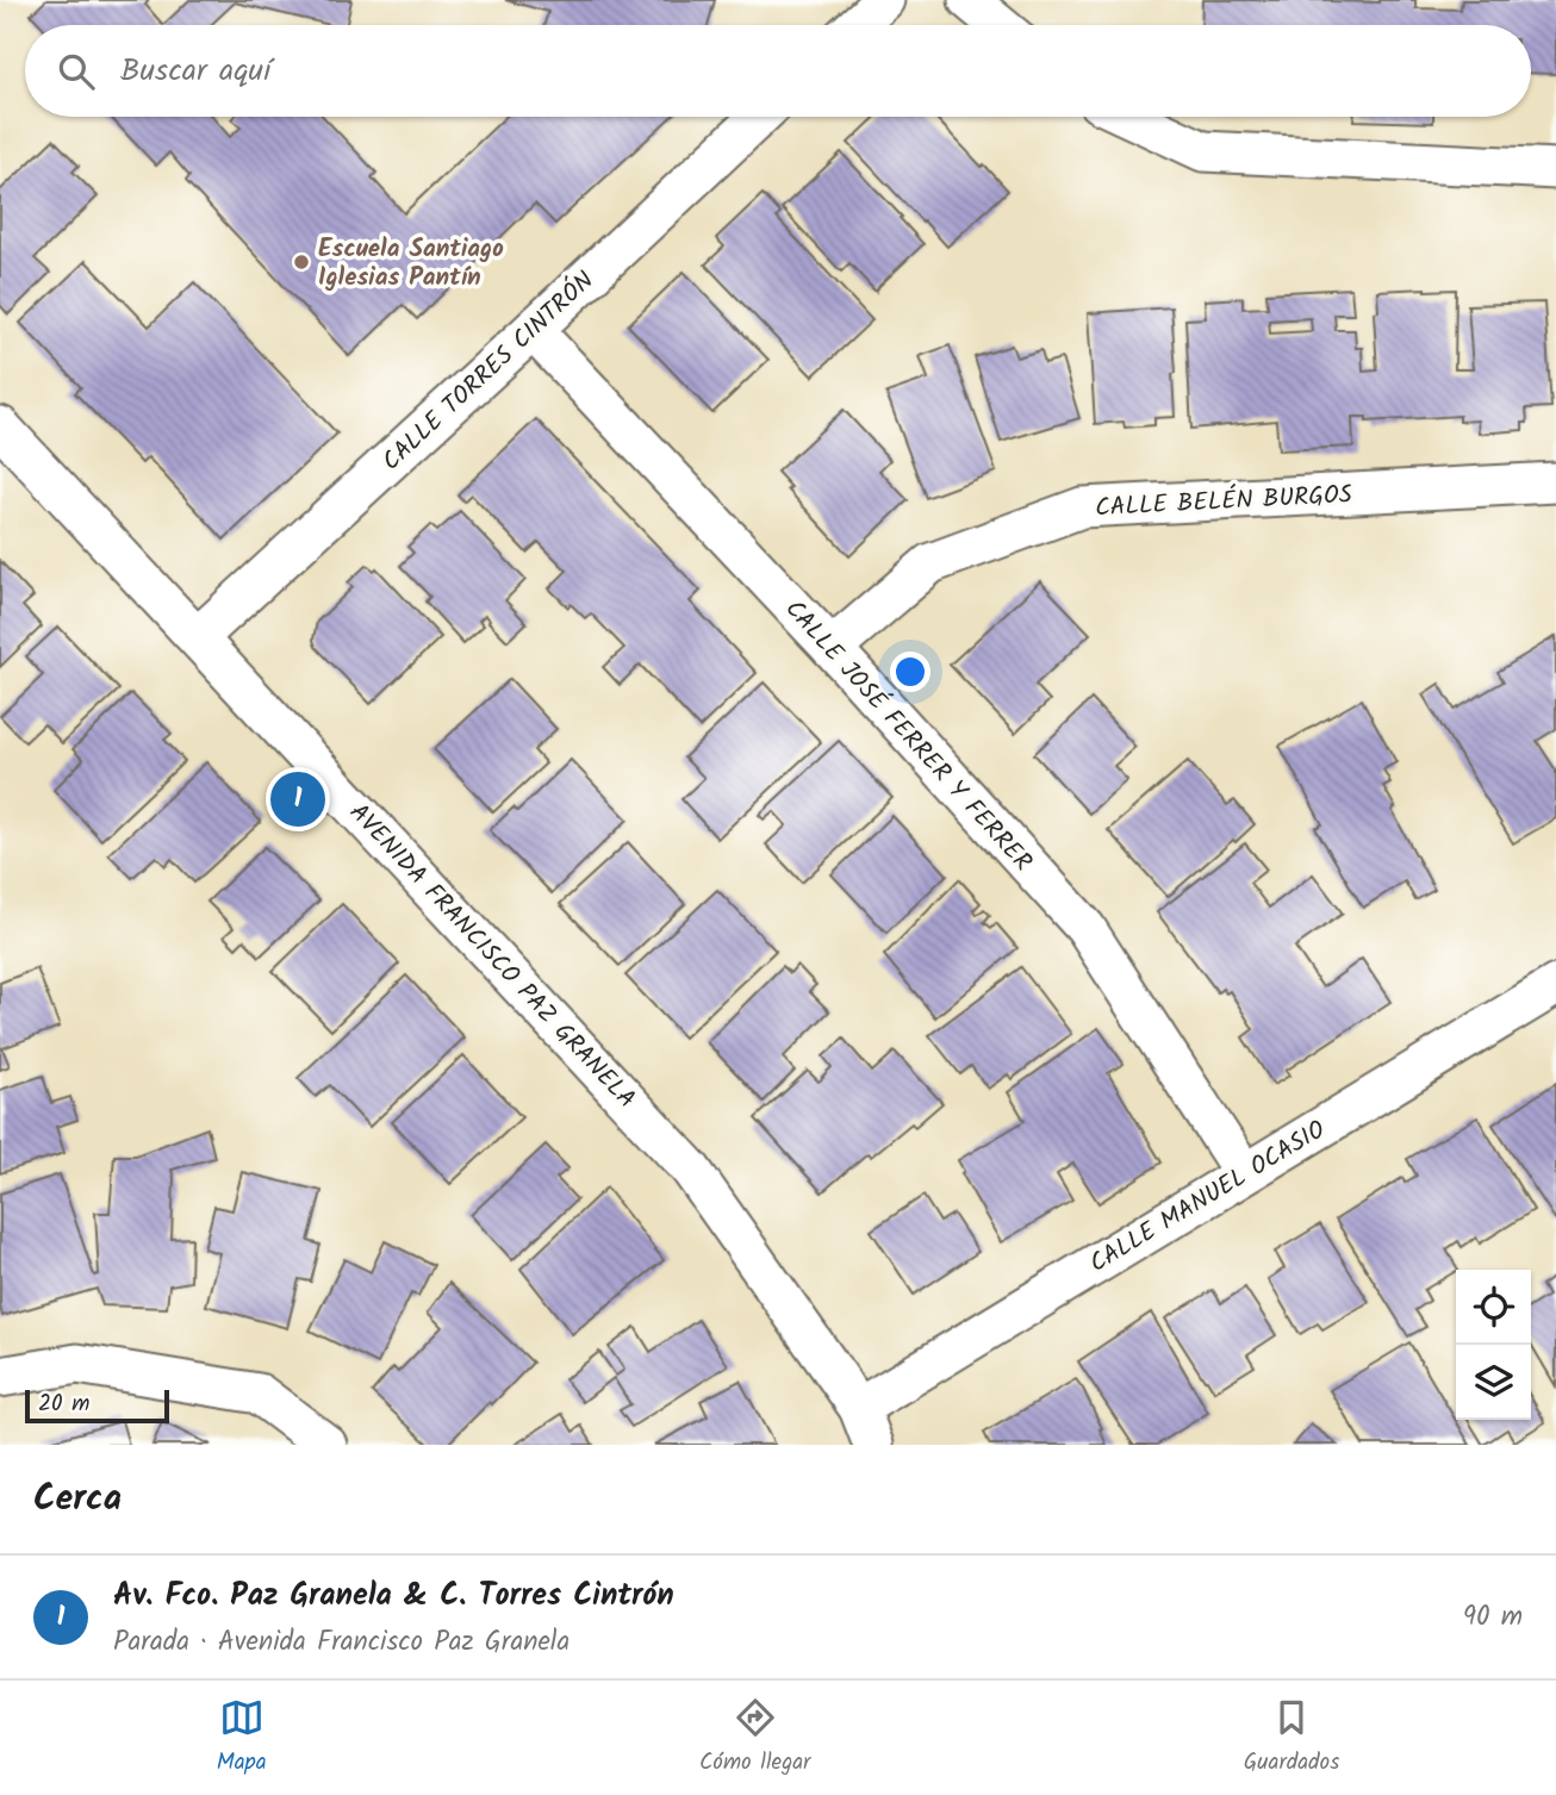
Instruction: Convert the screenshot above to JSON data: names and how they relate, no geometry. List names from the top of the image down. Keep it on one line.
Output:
{"streets":{"street":["CALLE TORRES CINTRÓN","CALLE BELÉN BURGOS","CALLE JOSÉ FERRER Y FERRER","AVENIDA FRANCISCO PAZ GRANELA","CALLE MANUEL OCASIO"]},"crossings":[["CALLE TORRES CINTRÓN","CALLE JOSÉ FERRER Y FERRER"],["CALLE TORRES CINTRÓN","AVENIDA FRANCISCO PAZ GRANELA"],["CALLE BELÉN BURGOS","CALLE JOSÉ FERRER Y FERRER"],["CALLE JOSÉ FERRER Y FERRER","CALLE MANUEL OCASIO"],["AVENIDA FRANCISCO PAZ GRANELA","CALLE MANUEL OCASIO"]],"places":["Escuela Santiago Iglesias Pantín"],"scale_bar":"20 m","page":{"search":"Buscar aquí","pins":"1","scale":"20 m","heading":"Cerca","list":[{"mark":"1","name":"Av. Fco. Paz Granela & C. Torres Cintrón","note":"Parada · Avenida Francisco Paz Granela","value":"90 m"}],"nav":["Mapa","Cómo llegar","Guardados"]}}
